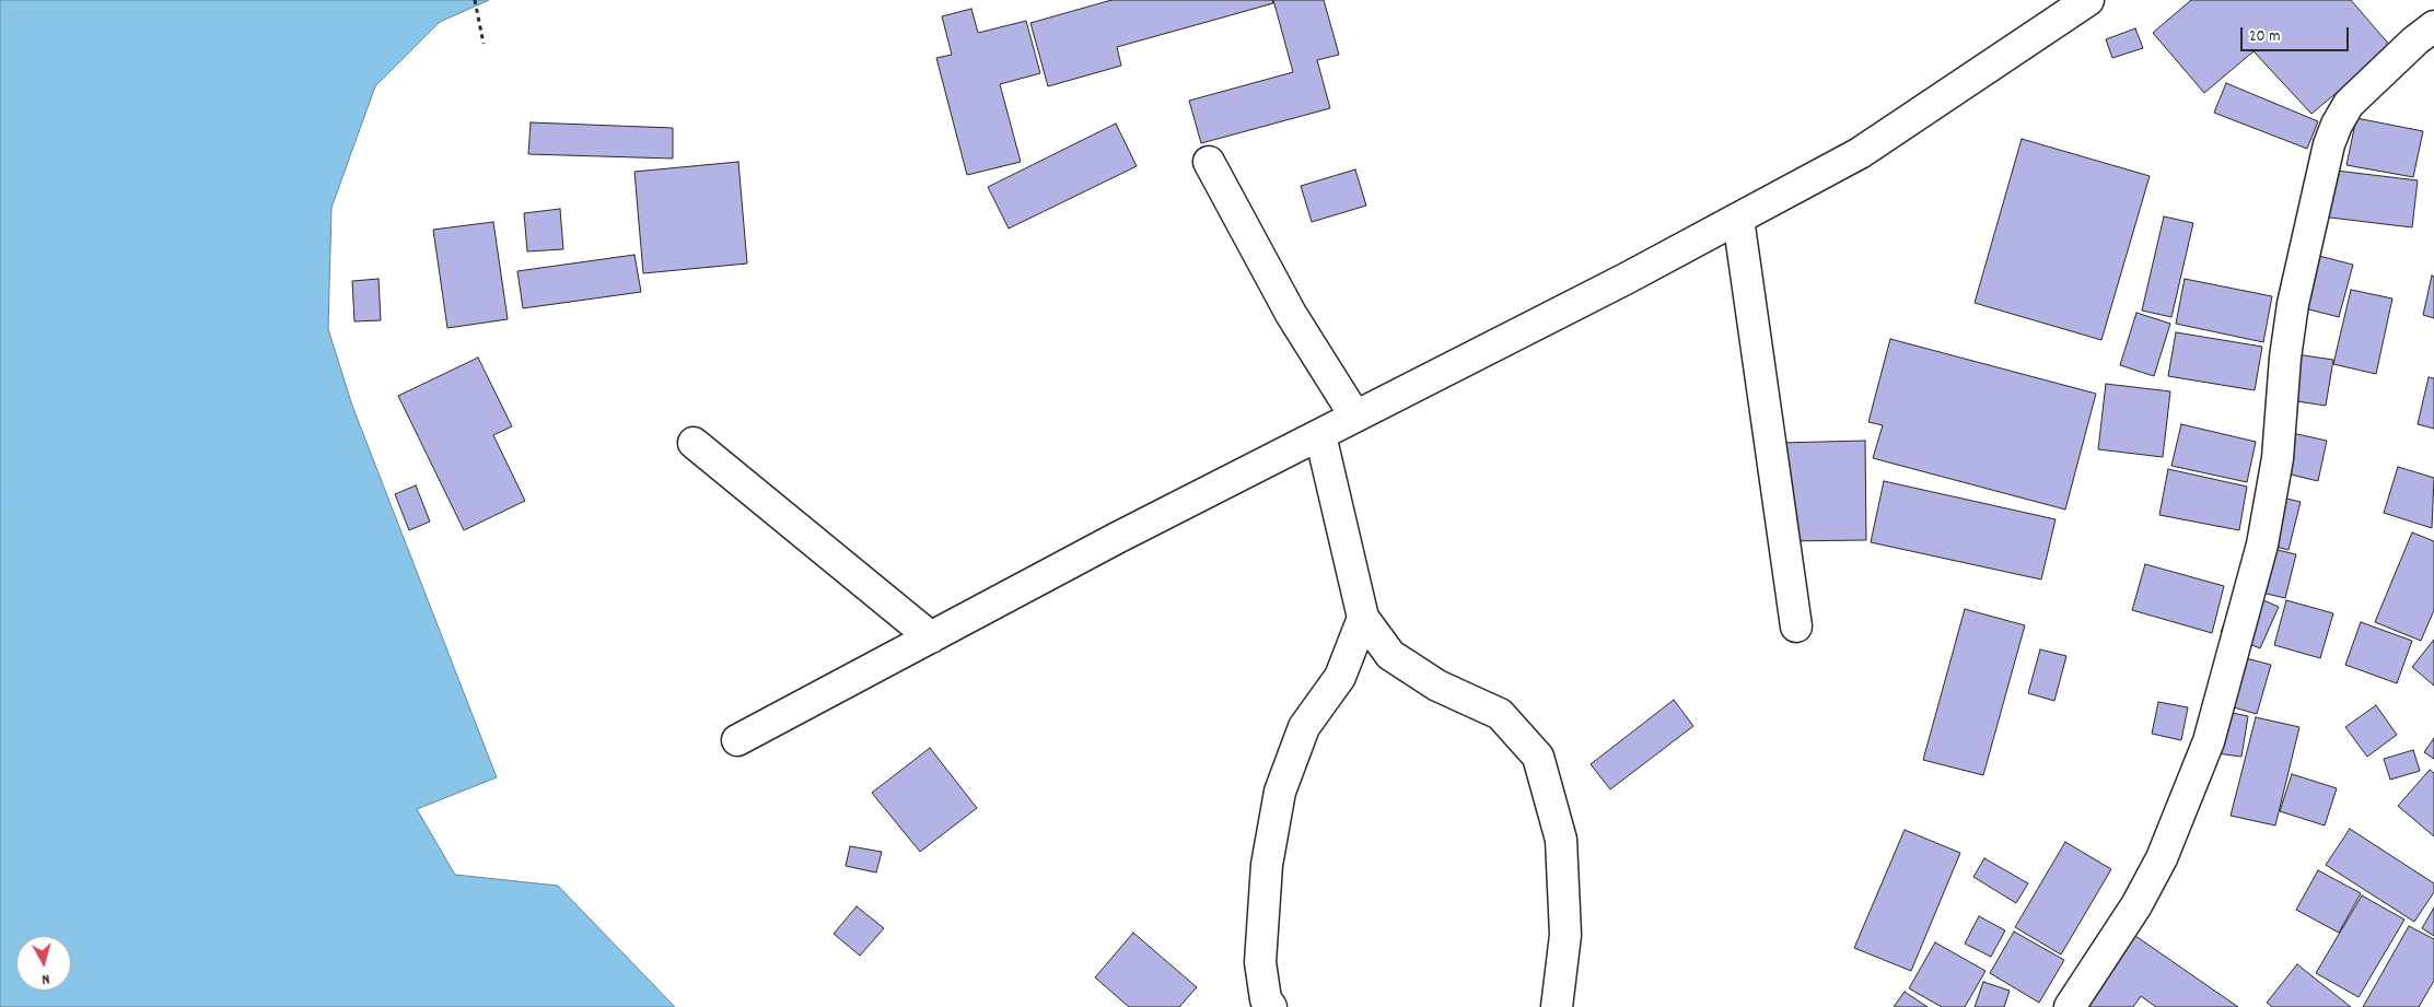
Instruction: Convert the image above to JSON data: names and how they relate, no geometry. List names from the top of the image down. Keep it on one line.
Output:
{"scale_bar":"20 m","north":"bottom"}
